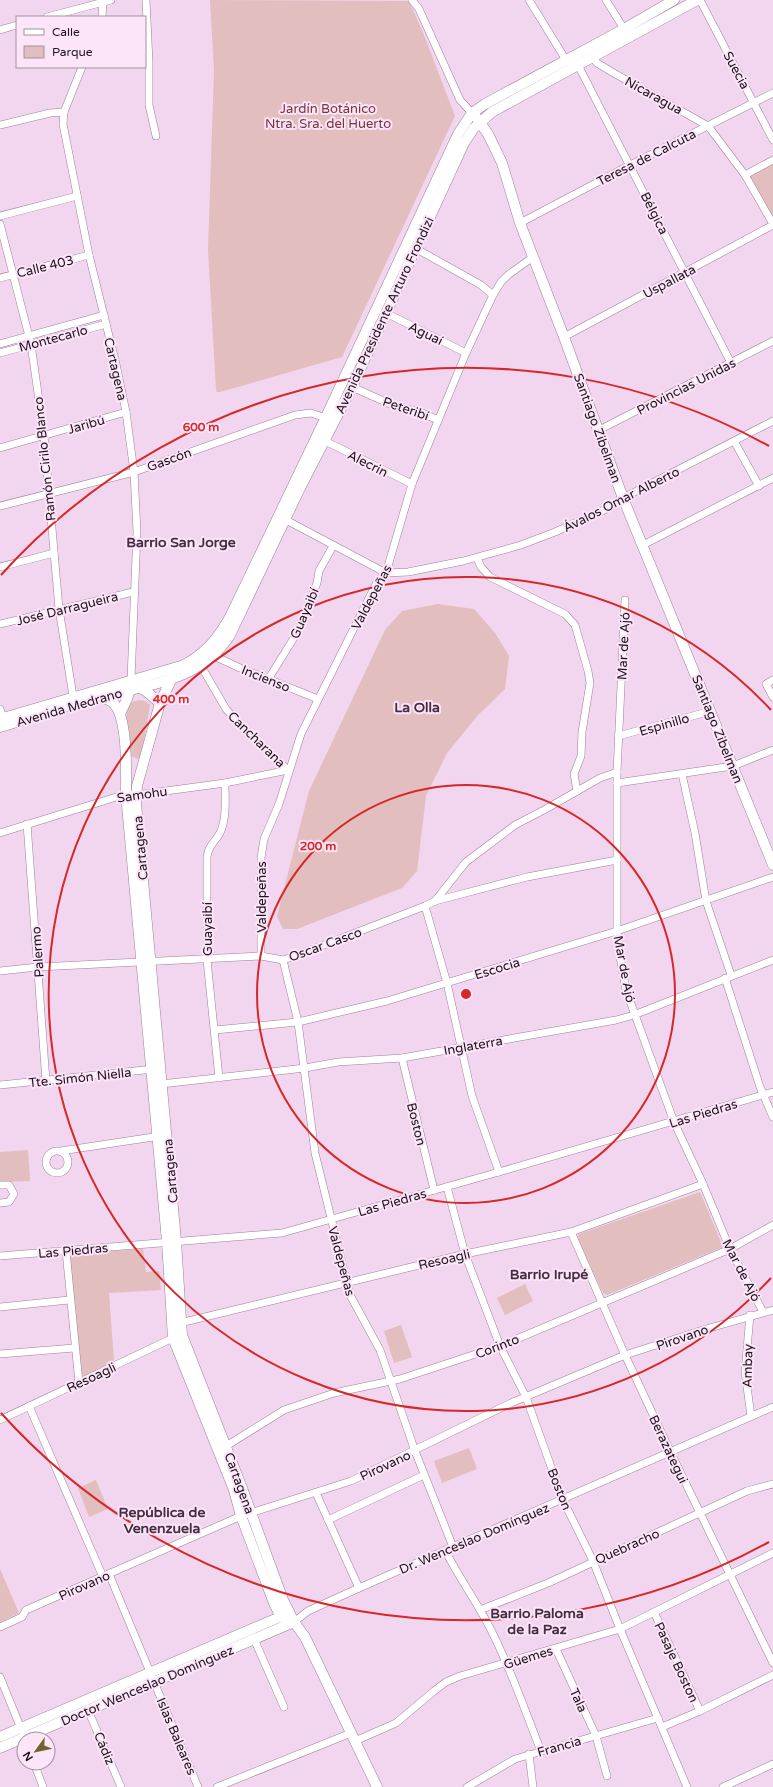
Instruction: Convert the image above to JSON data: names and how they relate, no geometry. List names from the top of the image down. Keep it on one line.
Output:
{"streets":{"main road":["Avenida Presidente Arturo Frondizi","Cartagena","Santiago Zibelman","Avenida Medrano","Doctor Wenceslao Domínguez"],"street":["Suecia","Nicaragua","Teresa de Calcuta","Bélgica","Calle 403","Uspallata","Aguaí","Montecarlo","Provincias Unidas","Peteribí","Jaribú","Ramón Cirilo Blanco","Gascón","Alecrin","Ávalos Omar Alberto","Valdepeñas","José Darragueira","Guayaibí","Mar de Ajó","Incienso","Espinillo","Cancharana","Samohu","Oscar Casco","Palermo","Escocia","Inglaterra","Tte. Simón Niella","Las Piedras","Boston","Resoagli","Pirovano","Corinto","Ambay","Berazategui","Dr. Wenceslao Domínguez","Quebracho","Güemes","Pasaje Boston","Tala","Islas Baleares","Francia","Cádiz"]},"crossings":[["Suecia","Teresa de Calcuta"],["Nicaragua","Teresa de Calcuta"],["Nicaragua","Uspallata"],["Nicaragua","Avenida Presidente Arturo Frondizi"],["Teresa de Calcuta","Bélgica"],["Teresa de Calcuta","Santiago Zibelman"],["Bélgica","Uspallata"],["Bélgica","Avenida Presidente Arturo Frondizi"],["Bélgica","Provincias Unidas"],["Calle 403","Cartagena"],["Calle 403","Ramón Cirilo Blanco"],["Uspallata","Santiago Zibelman"],["Avenida Presidente Arturo Frondizi","Aguaí"],["Avenida Presidente Arturo Frondizi","Cartagena"],["Avenida Presidente Arturo Frondizi","Peteribí"],["Avenida Presidente Arturo Frondizi","Santiago Zibelman"],["Avenida Presidente Arturo Frondizi","Gascón"],["Avenida Presidente Arturo Frondizi","Alecrin"],["Avenida Presidente Arturo Frondizi","Ávalos Omar Alberto"],["Avenida Presidente Arturo Frondizi","Incienso"],["Avenida Presidente Arturo Frondizi","Avenida Medrano"],["Avenida Presidente Arturo Frondizi","Cancharana"],["Aguaí","Valdepeñas"],["Montecarlo","Cartagena"],["Montecarlo","Ramón Cirilo Blanco"],["Cartagena","Jaribú"],["Cartagena","Gascón"],["Cartagena","José Darragueira"],["Cartagena","Avenida Medrano"],["Cartagena","Samohu"],["Cartagena","Oscar Casco"],["Cartagena","Inglaterra"],["Cartagena","Tte. Simón Niella"],["Cartagena","Las Piedras"],["Cartagena","Resoagli"],["Cartagena","Pirovano"],["Cartagena","Corinto"],["Cartagena","Dr. Wenceslao Domínguez"],["Cartagena","Güemes"],["Cartagena","Doctor Wenceslao Domínguez"],["Provincias Unidas","Santiago Zibelman"],["Peteribí","Valdepeñas"],["Jaribú","Ramón Cirilo Blanco"],["Santiago Zibelman","Ávalos Omar Alberto"],["Santiago Zibelman","Valdepeñas"],["Santiago Zibelman","Espinillo"],["Ramón Cirilo Blanco","Gascón"],["Ramón Cirilo Blanco","José Darragueira"],["Ramón Cirilo Blanco","Avenida Medrano"],["Alecrin","Valdepeñas"],["Ávalos Omar Alberto","Valdepeñas"],["Ávalos Omar Alberto","Guayaibí"],["Valdepeñas","Incienso"],["Valdepeñas","Cancharana"],["Valdepeñas","Samohu"],["Valdepeñas","Oscar Casco"],["Valdepeñas","Escocia"],["Valdepeñas","Inglaterra"],["Valdepeñas","Las Piedras"],["Valdepeñas","Resoagli"],["Valdepeñas","Pirovano"],["Valdepeñas","Corinto"],["Valdepeñas","Dr. Wenceslao Domínguez"],["Guayaibí","Incienso"],["Guayaibí","Samohu"],["Guayaibí","Oscar Casco"],["Guayaibí","Escocia"],["Guayaibí","Inglaterra"],["Mar de Ajó","Espinillo"],["Mar de Ajó","Oscar Casco"],["Mar de Ajó","Escocia"],["Mar de Ajó","Inglaterra"],["Mar de Ajó","Las Piedras"],["Mar de Ajó","Resoagli"],["Mar de Ajó","Pirovano"],["Mar de Ajó","Corinto"],["Cancharana","Samohu"],["Samohu","Palermo"],["Oscar Casco","Palermo"],["Palermo","Tte. Simón Niella"],["Inglaterra","Boston"],["Las Piedras","Boston"],["Boston","Resoagli"],["Boston","Pirovano"],["Boston","Corinto"],["Boston","Dr. Wenceslao Domínguez"],["Boston","Quebracho"],["Boston","Güemes"],["Boston","Francia"],["Resoagli","Berazategui"],["Resoagli","Islas Baleares"],["Pirovano","Ambay"],["Pirovano","Berazategui"],["Pirovano","Islas Baleares"],["Corinto","Berazategui"],["Ambay","Dr. Wenceslao Domínguez"],["Berazategui","Dr. Wenceslao Domínguez"],["Berazategui","Quebracho"],["Berazategui","Güemes"],["Dr. Wenceslao Domínguez","Doctor Wenceslao Domínguez"],["Güemes","Pasaje Boston"],["Güemes","Tala"],["Doctor Wenceslao Domínguez","Islas Baleares"],["Doctor Wenceslao Domínguez","Cádiz"],["Tala","Francia"]],"districts":["Barrio San Jorge","La Olla","Barrio Irupé","República de Venenzuela","Barrio Paloma de la Paz"],"parks":["Jardín Botánico Ntra. Sra. del Huerto"],"legend":["Calle","Parque"],"north":"bottom left","rings":["600 m","400 m","200 m"]}
